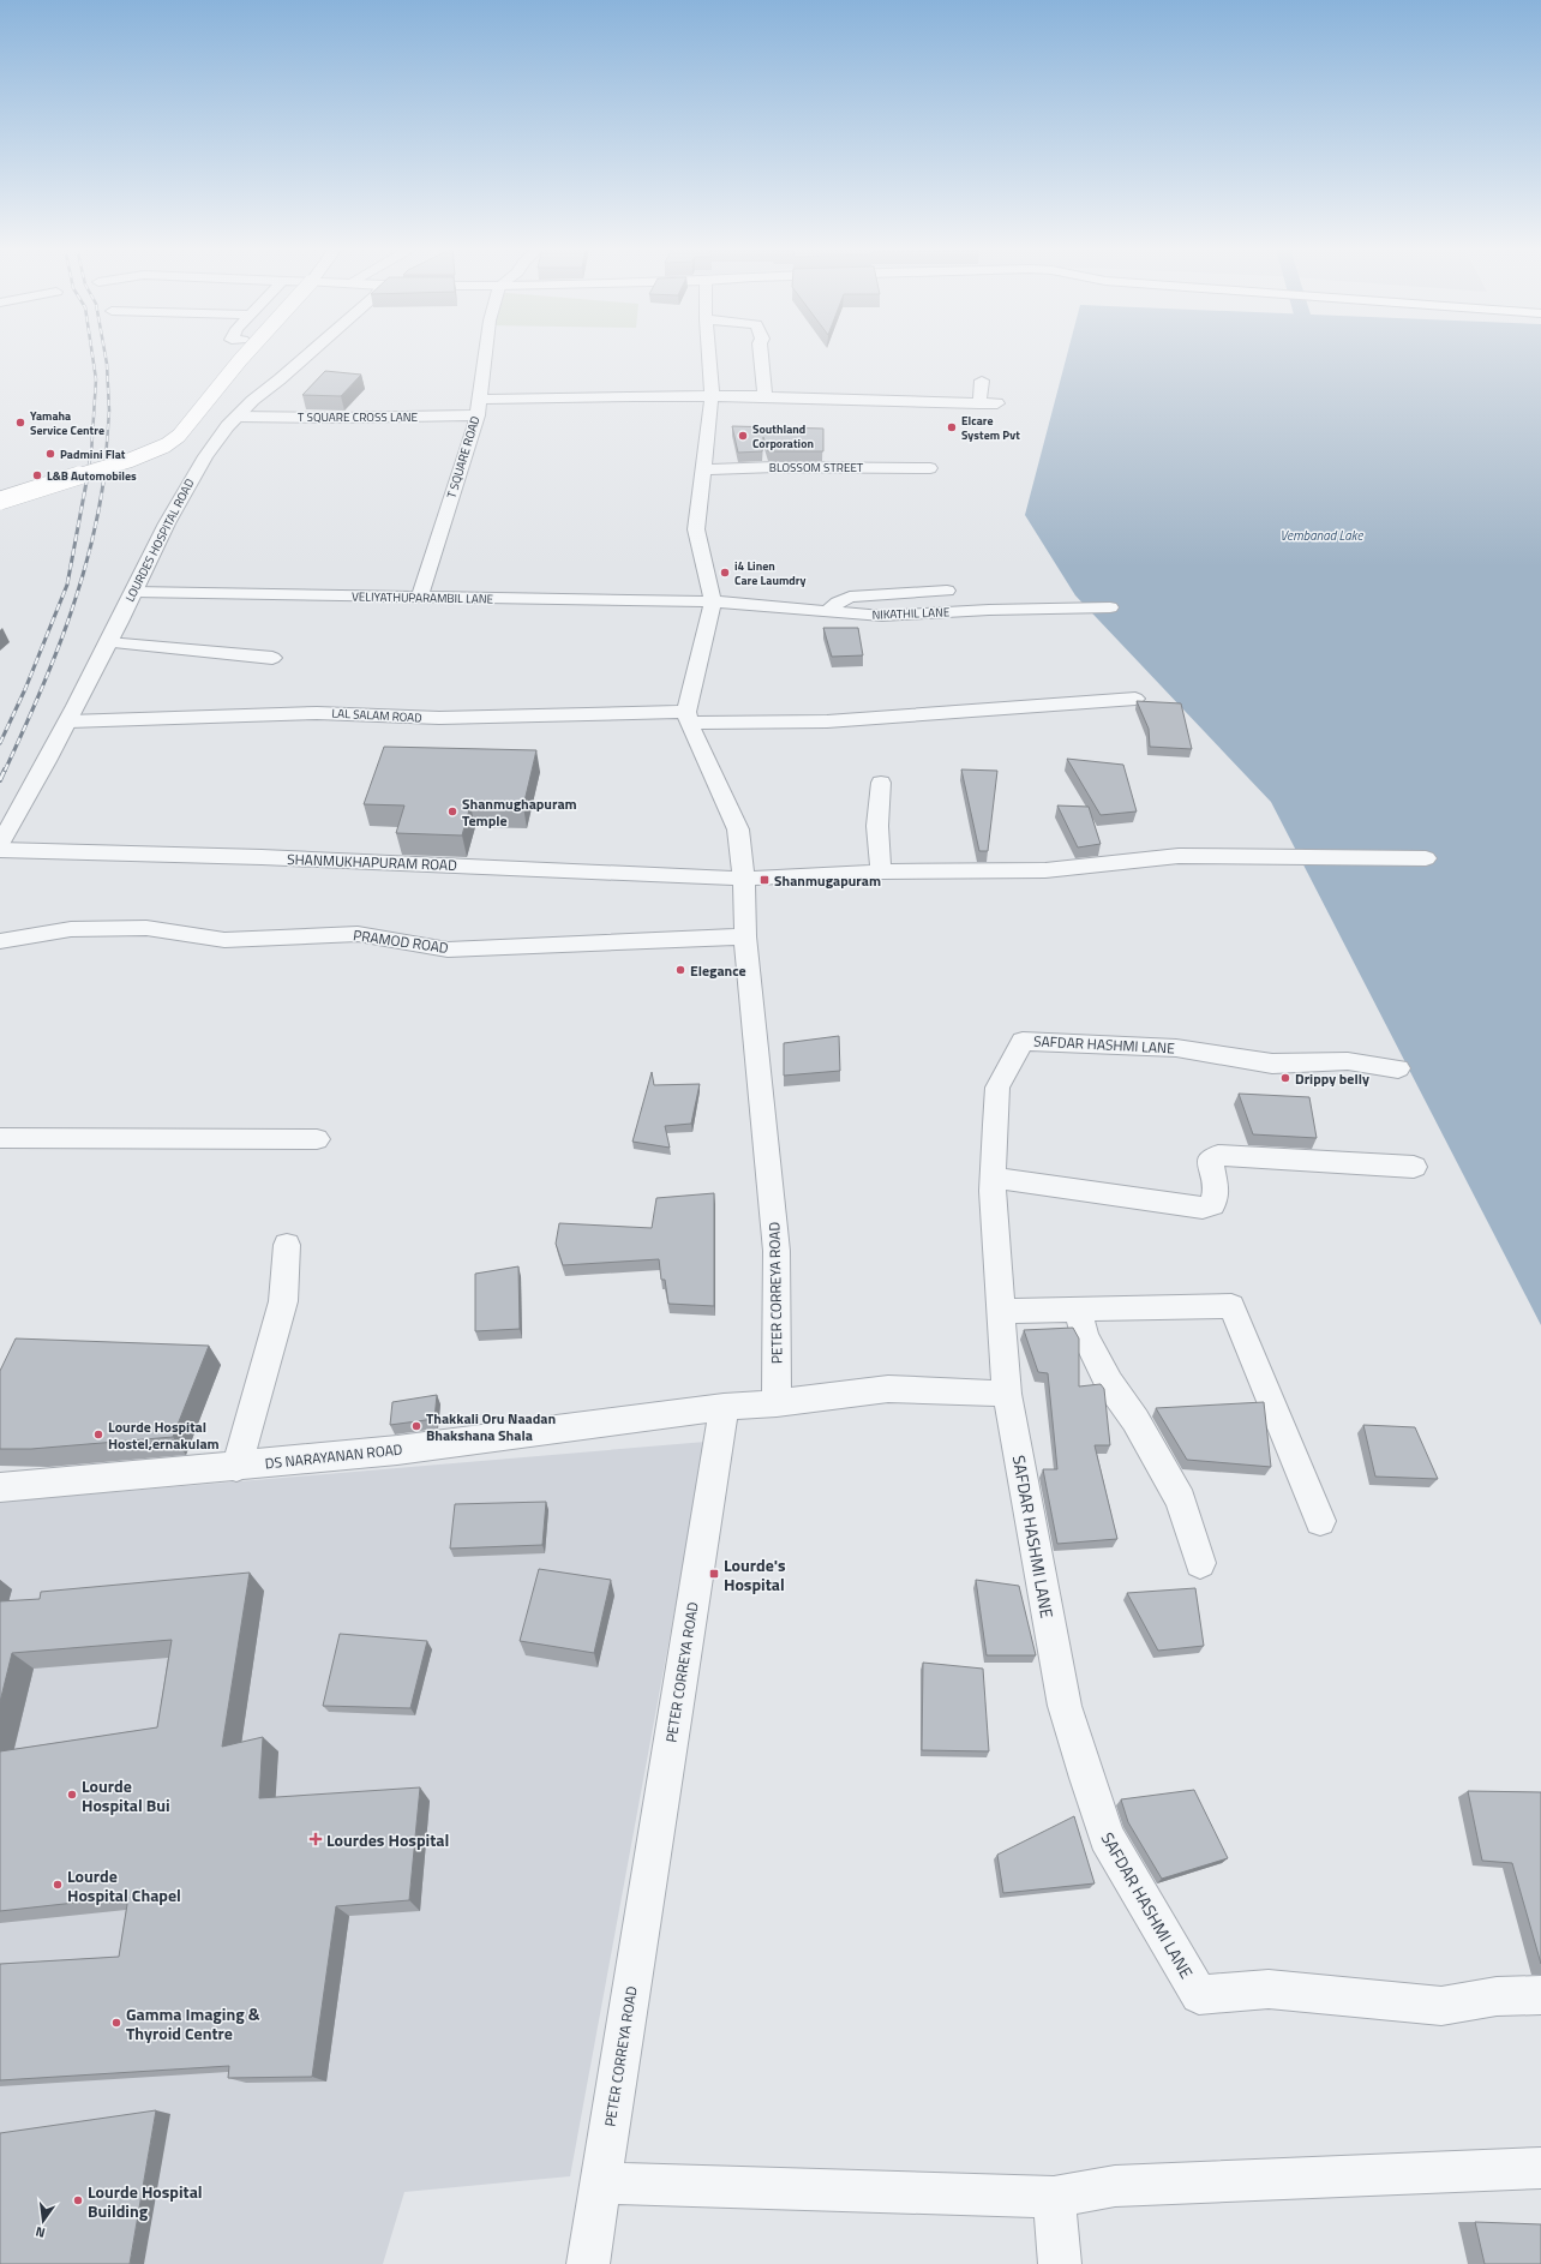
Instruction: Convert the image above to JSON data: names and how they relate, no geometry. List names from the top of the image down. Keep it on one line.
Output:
{"streets":{"street":["T SQUARE CROSS LANE","T SQUARE ROAD","BLOSSOM STREET","LOURDES HOSPITAL ROAD","VELIYATHUPARAMBIL LANE","NIKATHIL LANE","LAL SALAM ROAD","SHANMUKHAPURAM ROAD","PRAMOD ROAD","SAFDAR HASHMI LANE","PETER CORREYA ROAD","DS NARAYANAN ROAD"]},"crossings":[["T SQUARE CROSS LANE","T SQUARE ROAD"],["T SQUARE CROSS LANE","LOURDES HOSPITAL ROAD"],["T SQUARE ROAD","VELIYATHUPARAMBIL LANE"],["LOURDES HOSPITAL ROAD","VELIYATHUPARAMBIL LANE"],["LOURDES HOSPITAL ROAD","LAL SALAM ROAD"],["VELIYATHUPARAMBIL LANE","NIKATHIL LANE"],["LAL SALAM ROAD","PETER CORREYA ROAD"],["SHANMUKHAPURAM ROAD","PETER CORREYA ROAD"],["PRAMOD ROAD","PETER CORREYA ROAD"],["PETER CORREYA ROAD","DS NARAYANAN ROAD"]],"water":["Vembanad Lake"],"places":{"other":["Yamaha Service Centre","Elcare System Pvt","Southland Corporation","Padmini Flat","L&B Automobiles","i4 Linen Care Laumdry","Shanmughapuram Temple","Elegance","Drippy belly","Thakkali Oru Naadan Bhakshana Shala","Lourde Hospital Hostel,ernakulam","Lourde Hospital Bui","Lourde Hospital Chapel","Gamma Imaging & Thyroid Centre","Lourde Hospital Building"],"transit":["Shanmugapuram","Lourde's Hospital"],"health":["Lourdes Hospital"]},"north":"bottom"}
